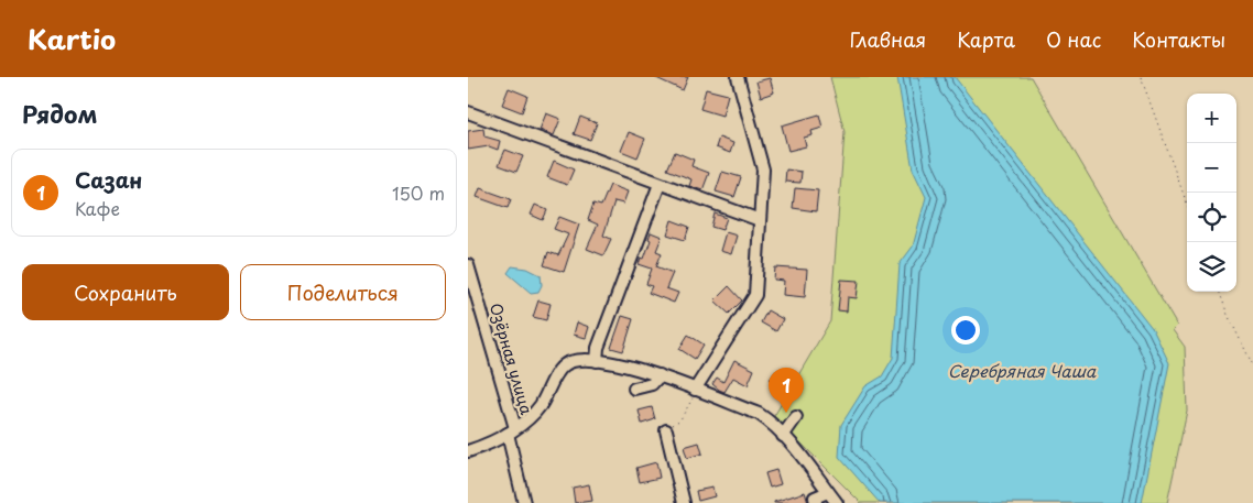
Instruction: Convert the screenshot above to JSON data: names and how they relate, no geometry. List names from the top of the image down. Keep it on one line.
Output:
{"streets":{"street":["Озёрная улица"]},"water":["Серебряная Чаша"],"page":{"header":"Kartio","nav":["Главная","Карта","О нас","Контакты"],"heading":"Рядом","map_buttons":["+","−"],"list":[{"mark":"1","name":"Сазан","note":"Кафе","value":"150 m"}],"buttons":["Сохранить","Поделиться"],"pins":"1"}}
